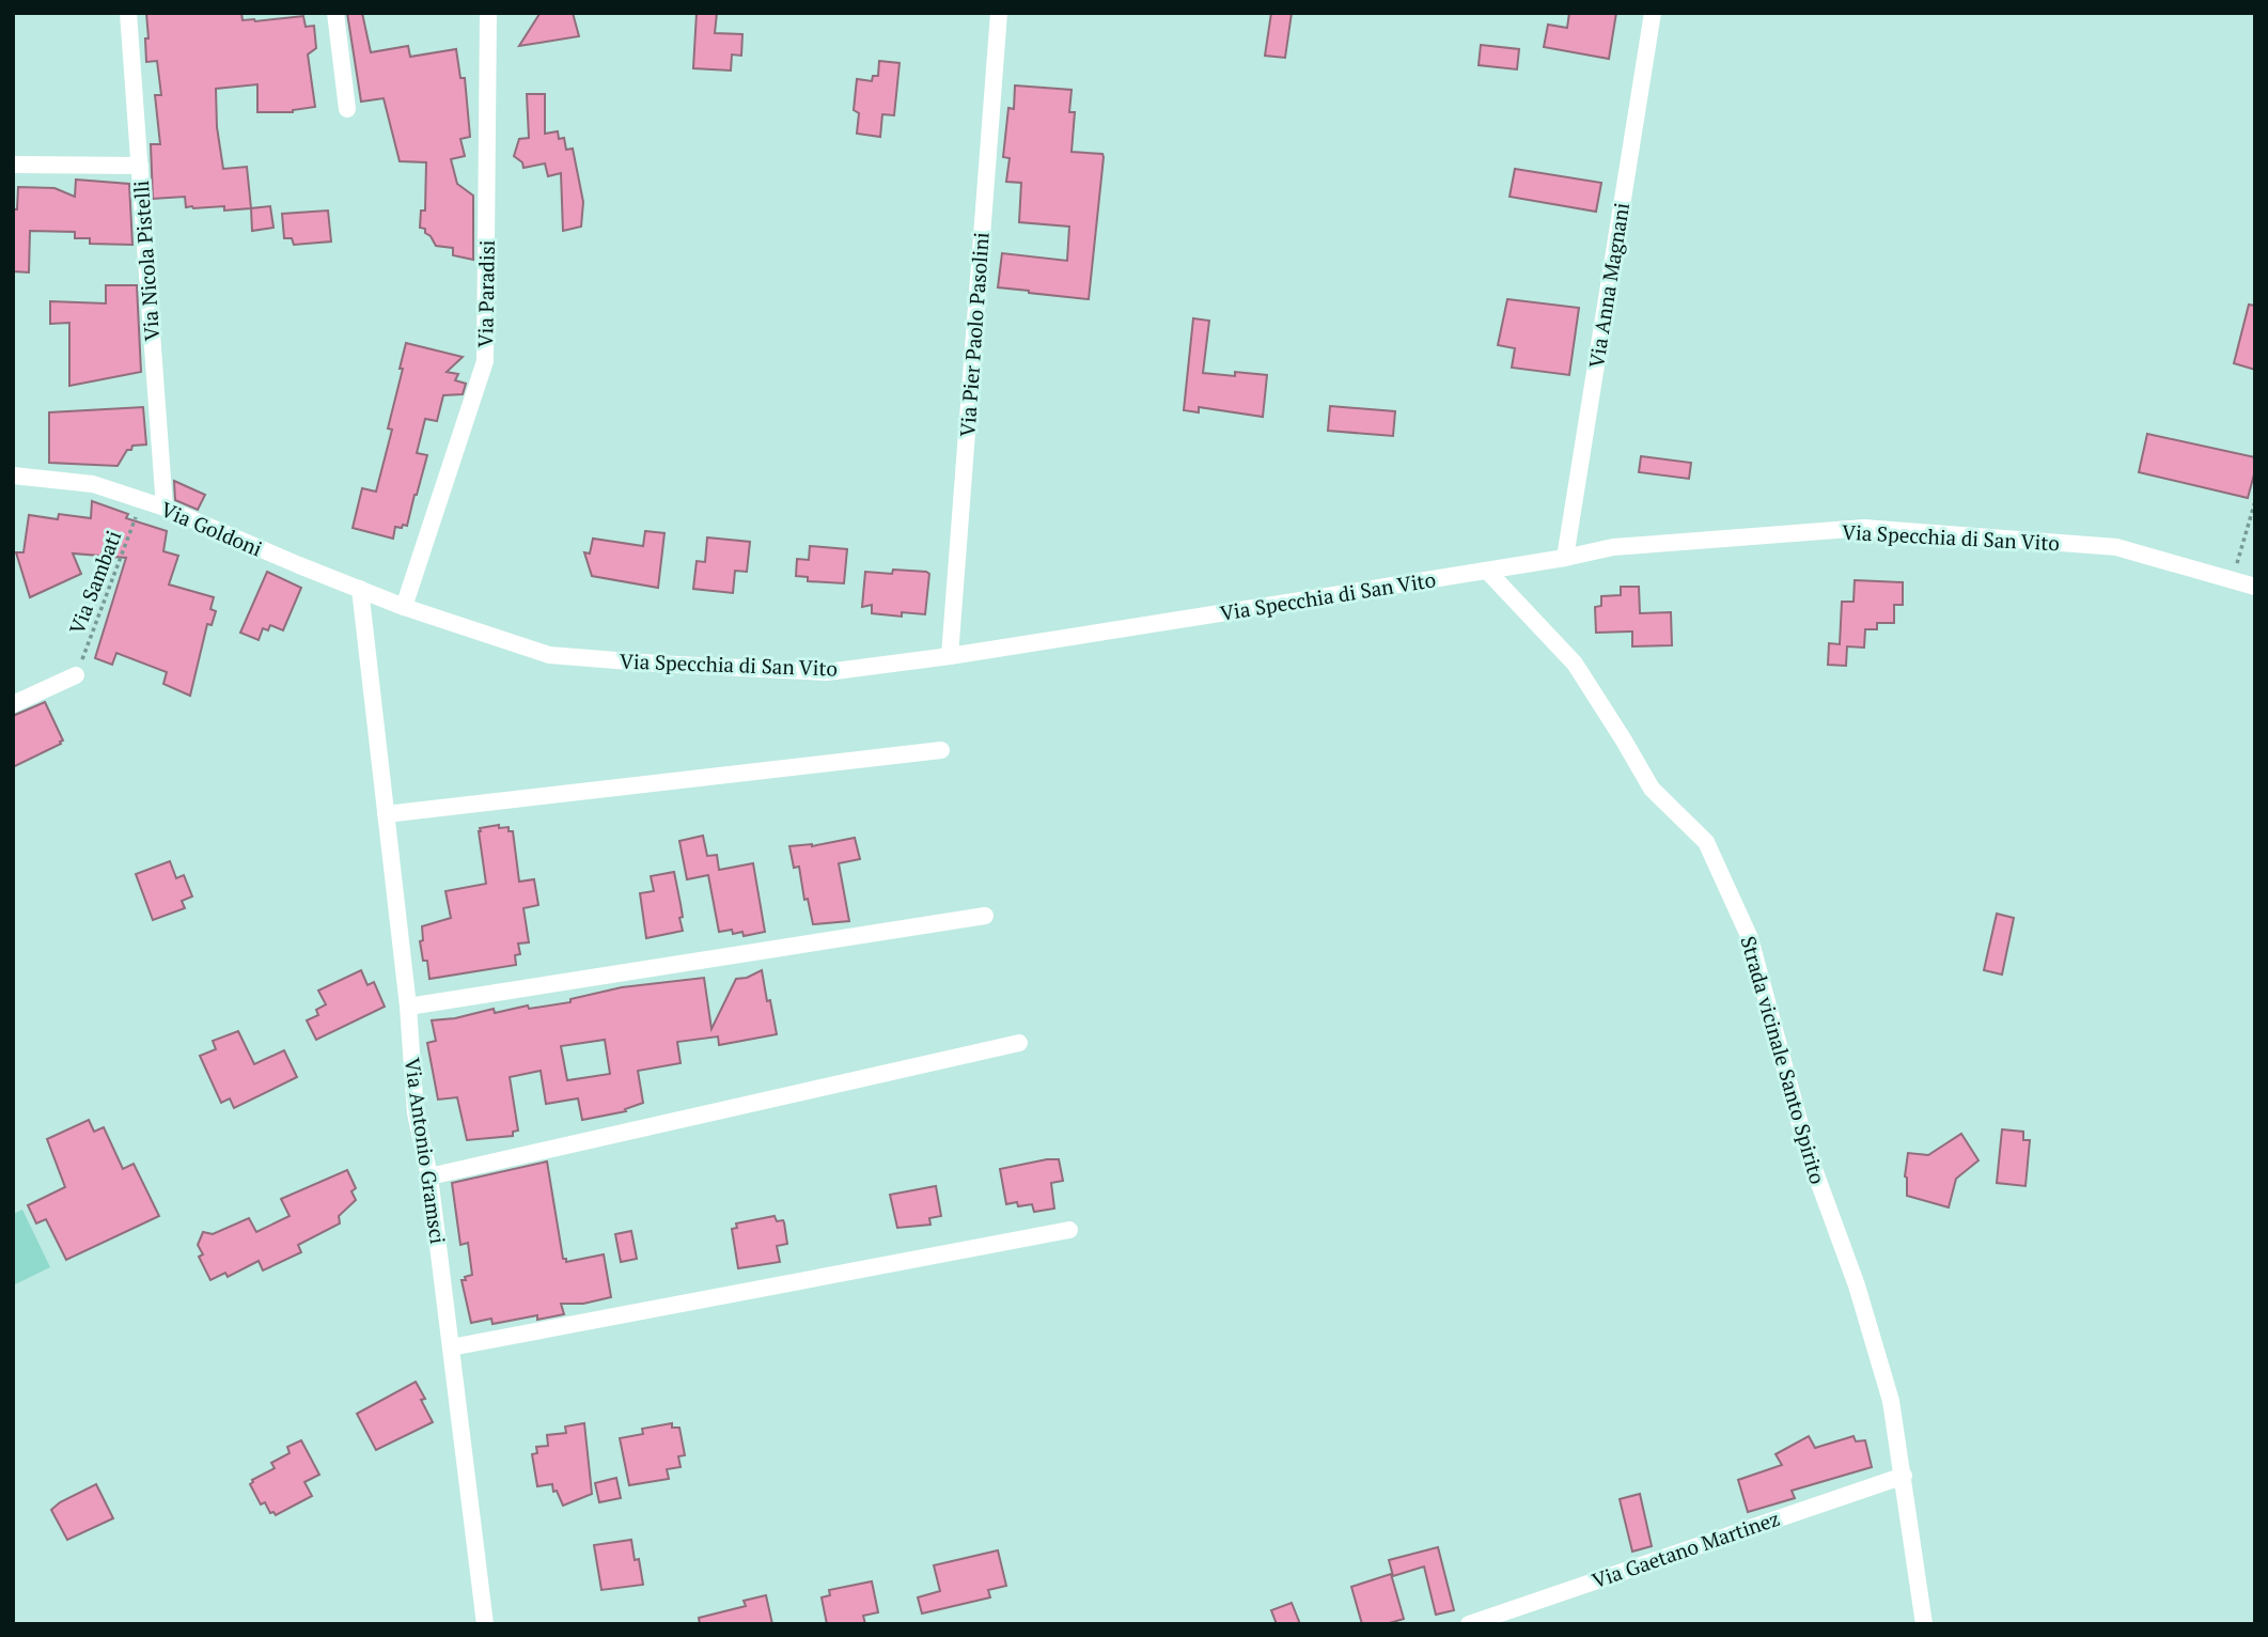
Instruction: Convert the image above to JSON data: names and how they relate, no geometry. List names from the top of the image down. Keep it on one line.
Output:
{"streets":{"street":["Via Nicola Pistelli","Via Anna Magnani","Via Paradisi","Via Pier Paolo Pasolini","Via Goldoni","Via Specchia di San Vito","Strada vicinale Santo Spirito","Via Antonio Gramsci","Via Gaetano Martinez"],"path":["Via Sambati"]},"crossings":[["Via Nicola Pistelli","Via Goldoni"],["Via Anna Magnani","Via Specchia di San Vito"],["Via Paradisi","Via Goldoni"],["Via Paradisi","Via Specchia di San Vito"],["Via Pier Paolo Pasolini","Via Specchia di San Vito"],["Via Goldoni","Via Specchia di San Vito"],["Via Goldoni","Via Sambati"],["Via Goldoni","Via Antonio Gramsci"],["Via Specchia di San Vito","Strada vicinale Santo Spirito"],["Strada vicinale Santo Spirito","Via Gaetano Martinez"]]}
